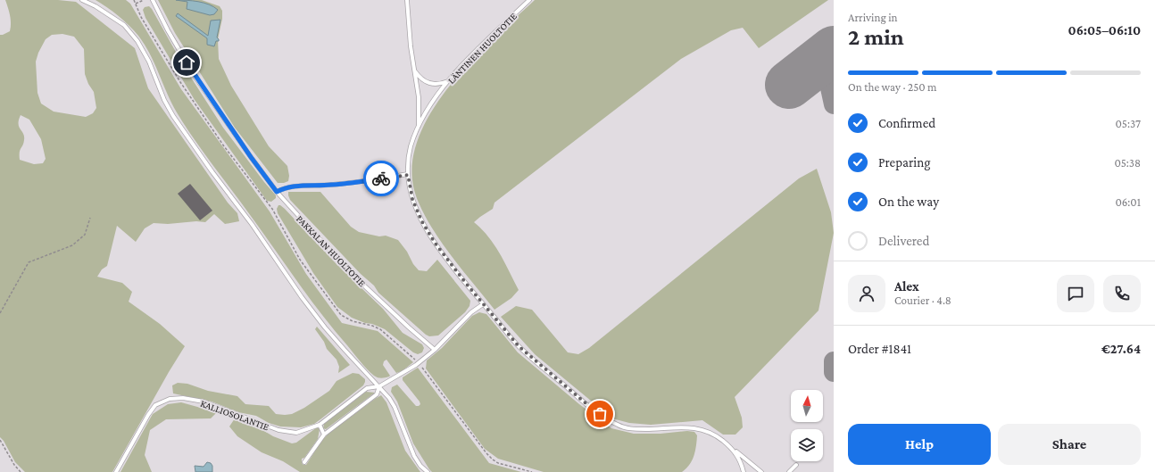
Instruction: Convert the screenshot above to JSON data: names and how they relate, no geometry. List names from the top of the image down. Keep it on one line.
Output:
{"streets":{"lane":["LÄNTINEN HUOLTOTIE","PAKKALAN HUOLTOTIE","KALLIOSOLANTIE"]},"north":"top","page":{"heading":["2 min","Arriving in","06:05–06:10"],"panel":["Alex","Courier · 4.8","Order #1841","€27.64"],"bar":"On the way · 250 m","list":[["Confirmed","05:37"],["Preparing","05:38"],["On the way","06:01"],"Delivered"],"buttons":["Help","Share"]}}
